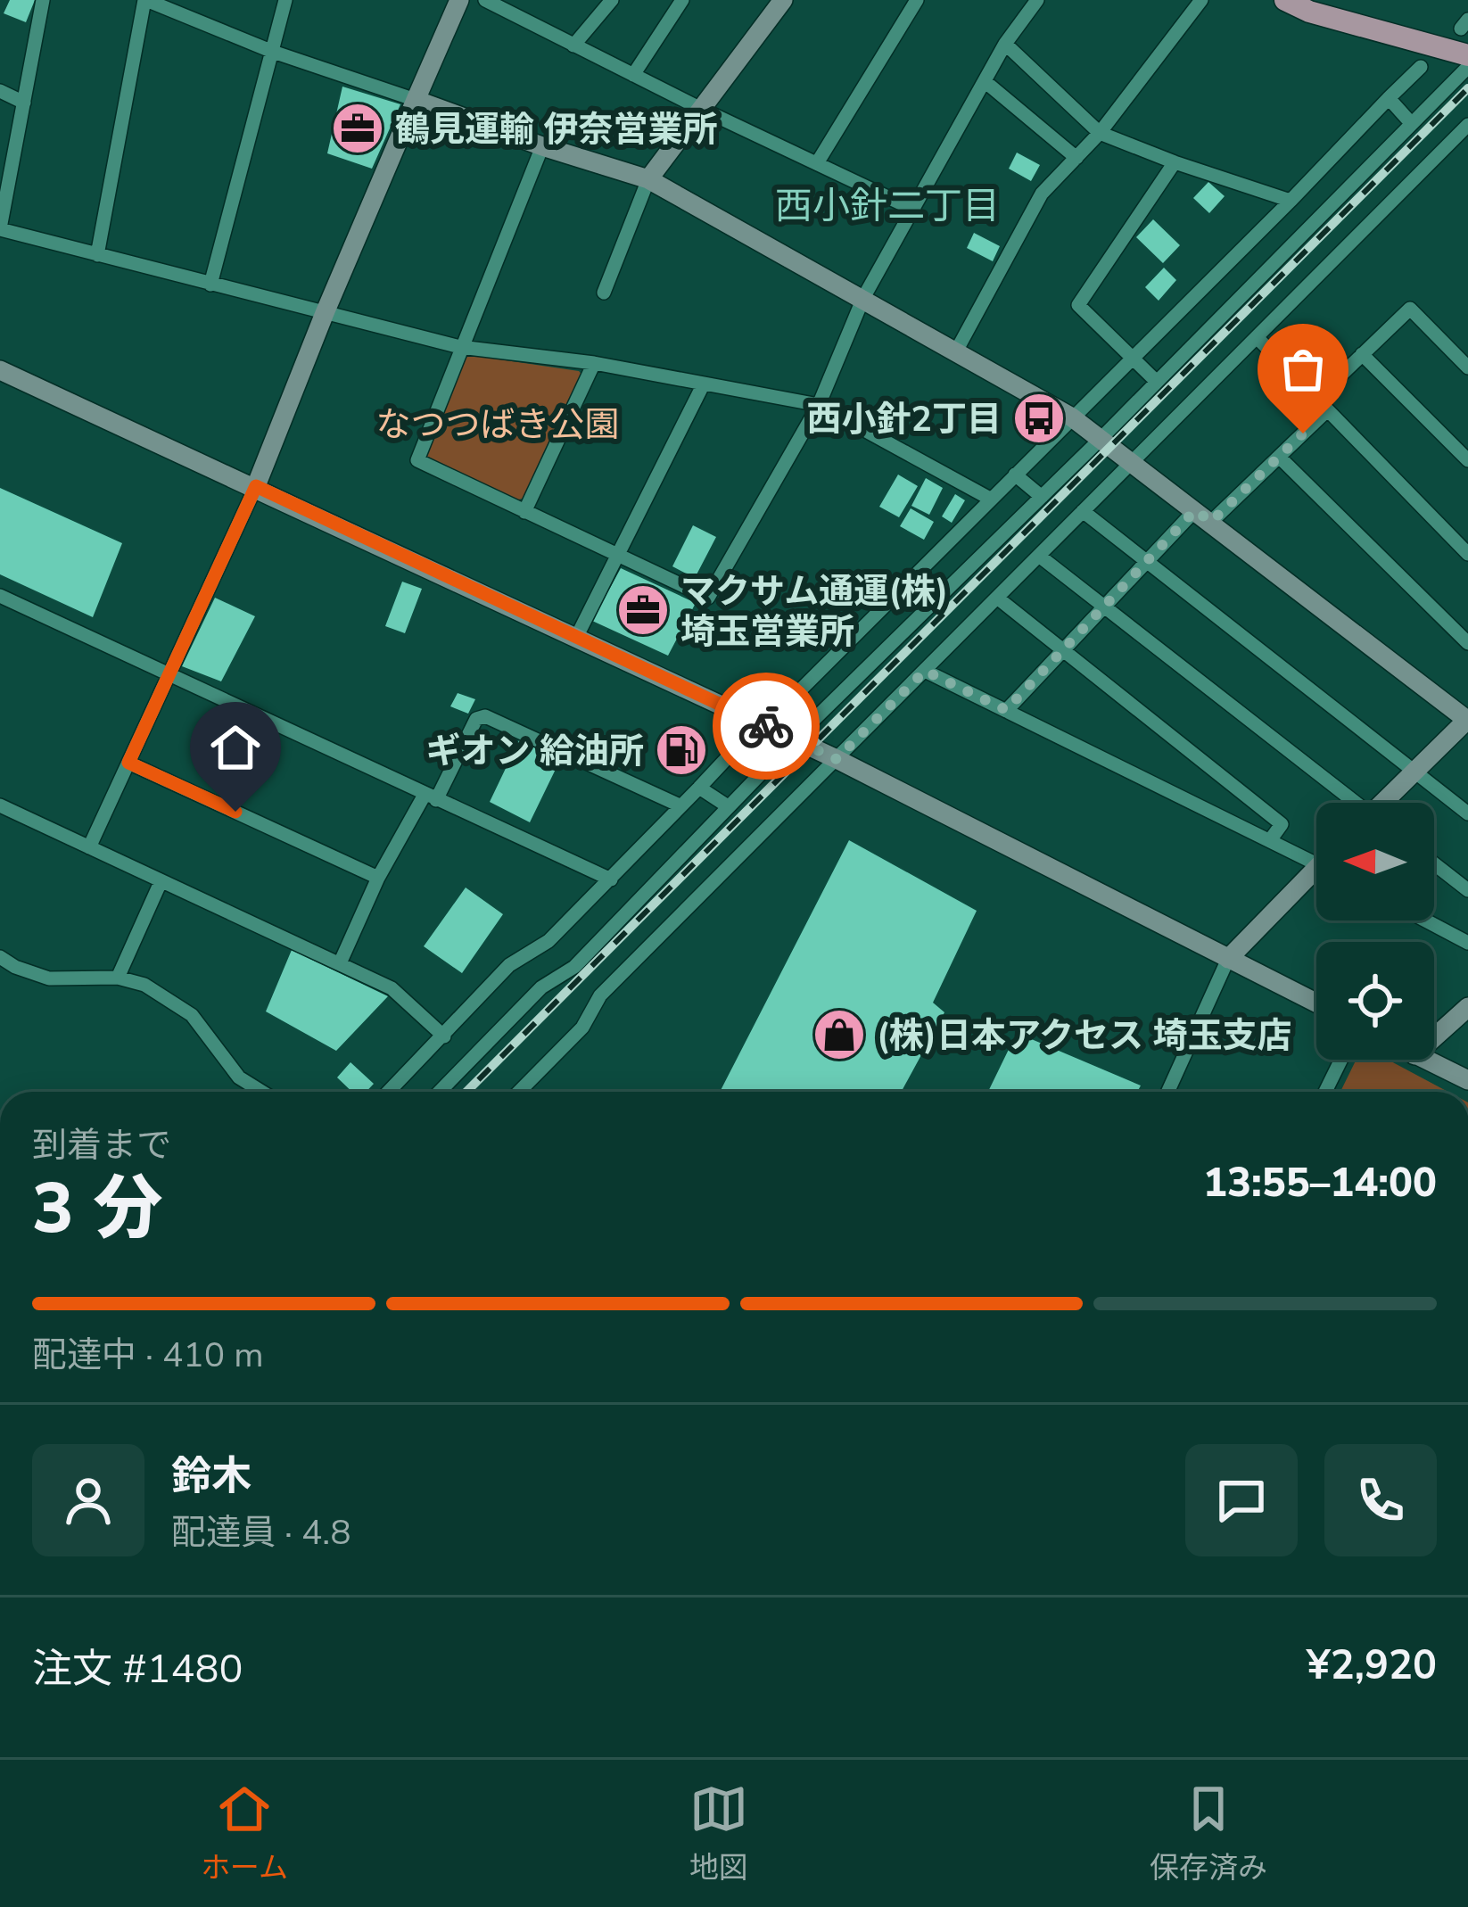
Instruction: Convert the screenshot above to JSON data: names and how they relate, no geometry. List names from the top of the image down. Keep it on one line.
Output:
{"districts":["西小針二丁目"],"parks":["なつつばき公園"],"places":{"office":["鶴見運輸 伊奈営業所","マクサム通運(株) 埼玉営業所"],"bus stop":["西小針2丁目"],"fuel station":["ギオン 給油所"],"shop":["(株)日本アクセス 埼玉支店"]},"north":"left","page":{"heading":["3 分","到着まで","13:55–14:00"],"panel":["鈴木","配達員 · 4.8","注文 #1480","¥2,920"],"bar":"配達中 · 410 m","tabs":["ホーム","地図","保存済み"]}}
